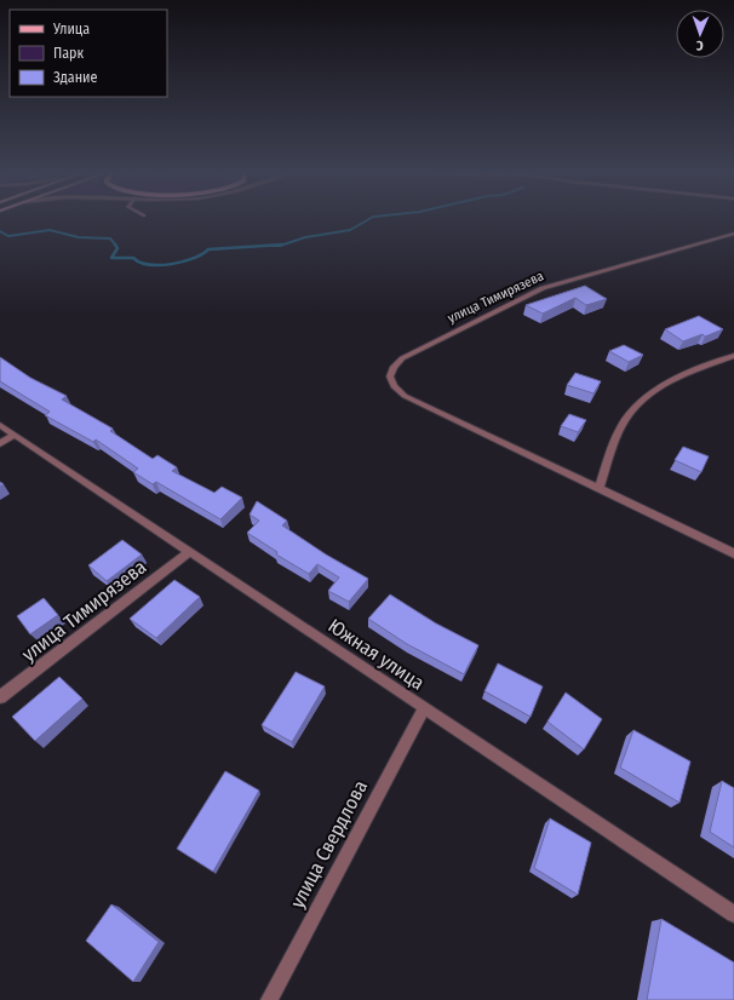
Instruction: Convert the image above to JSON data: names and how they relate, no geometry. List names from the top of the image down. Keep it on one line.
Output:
{"streets":{"street":["улица Тимирязева","Южная улица","улица Свердлова"]},"crossings":[["улица Тимирязева","Южная улица"],["Южная улица","улица Свердлова"]],"legend":["Улица","Парк","Здание"],"north":"bottom"}
